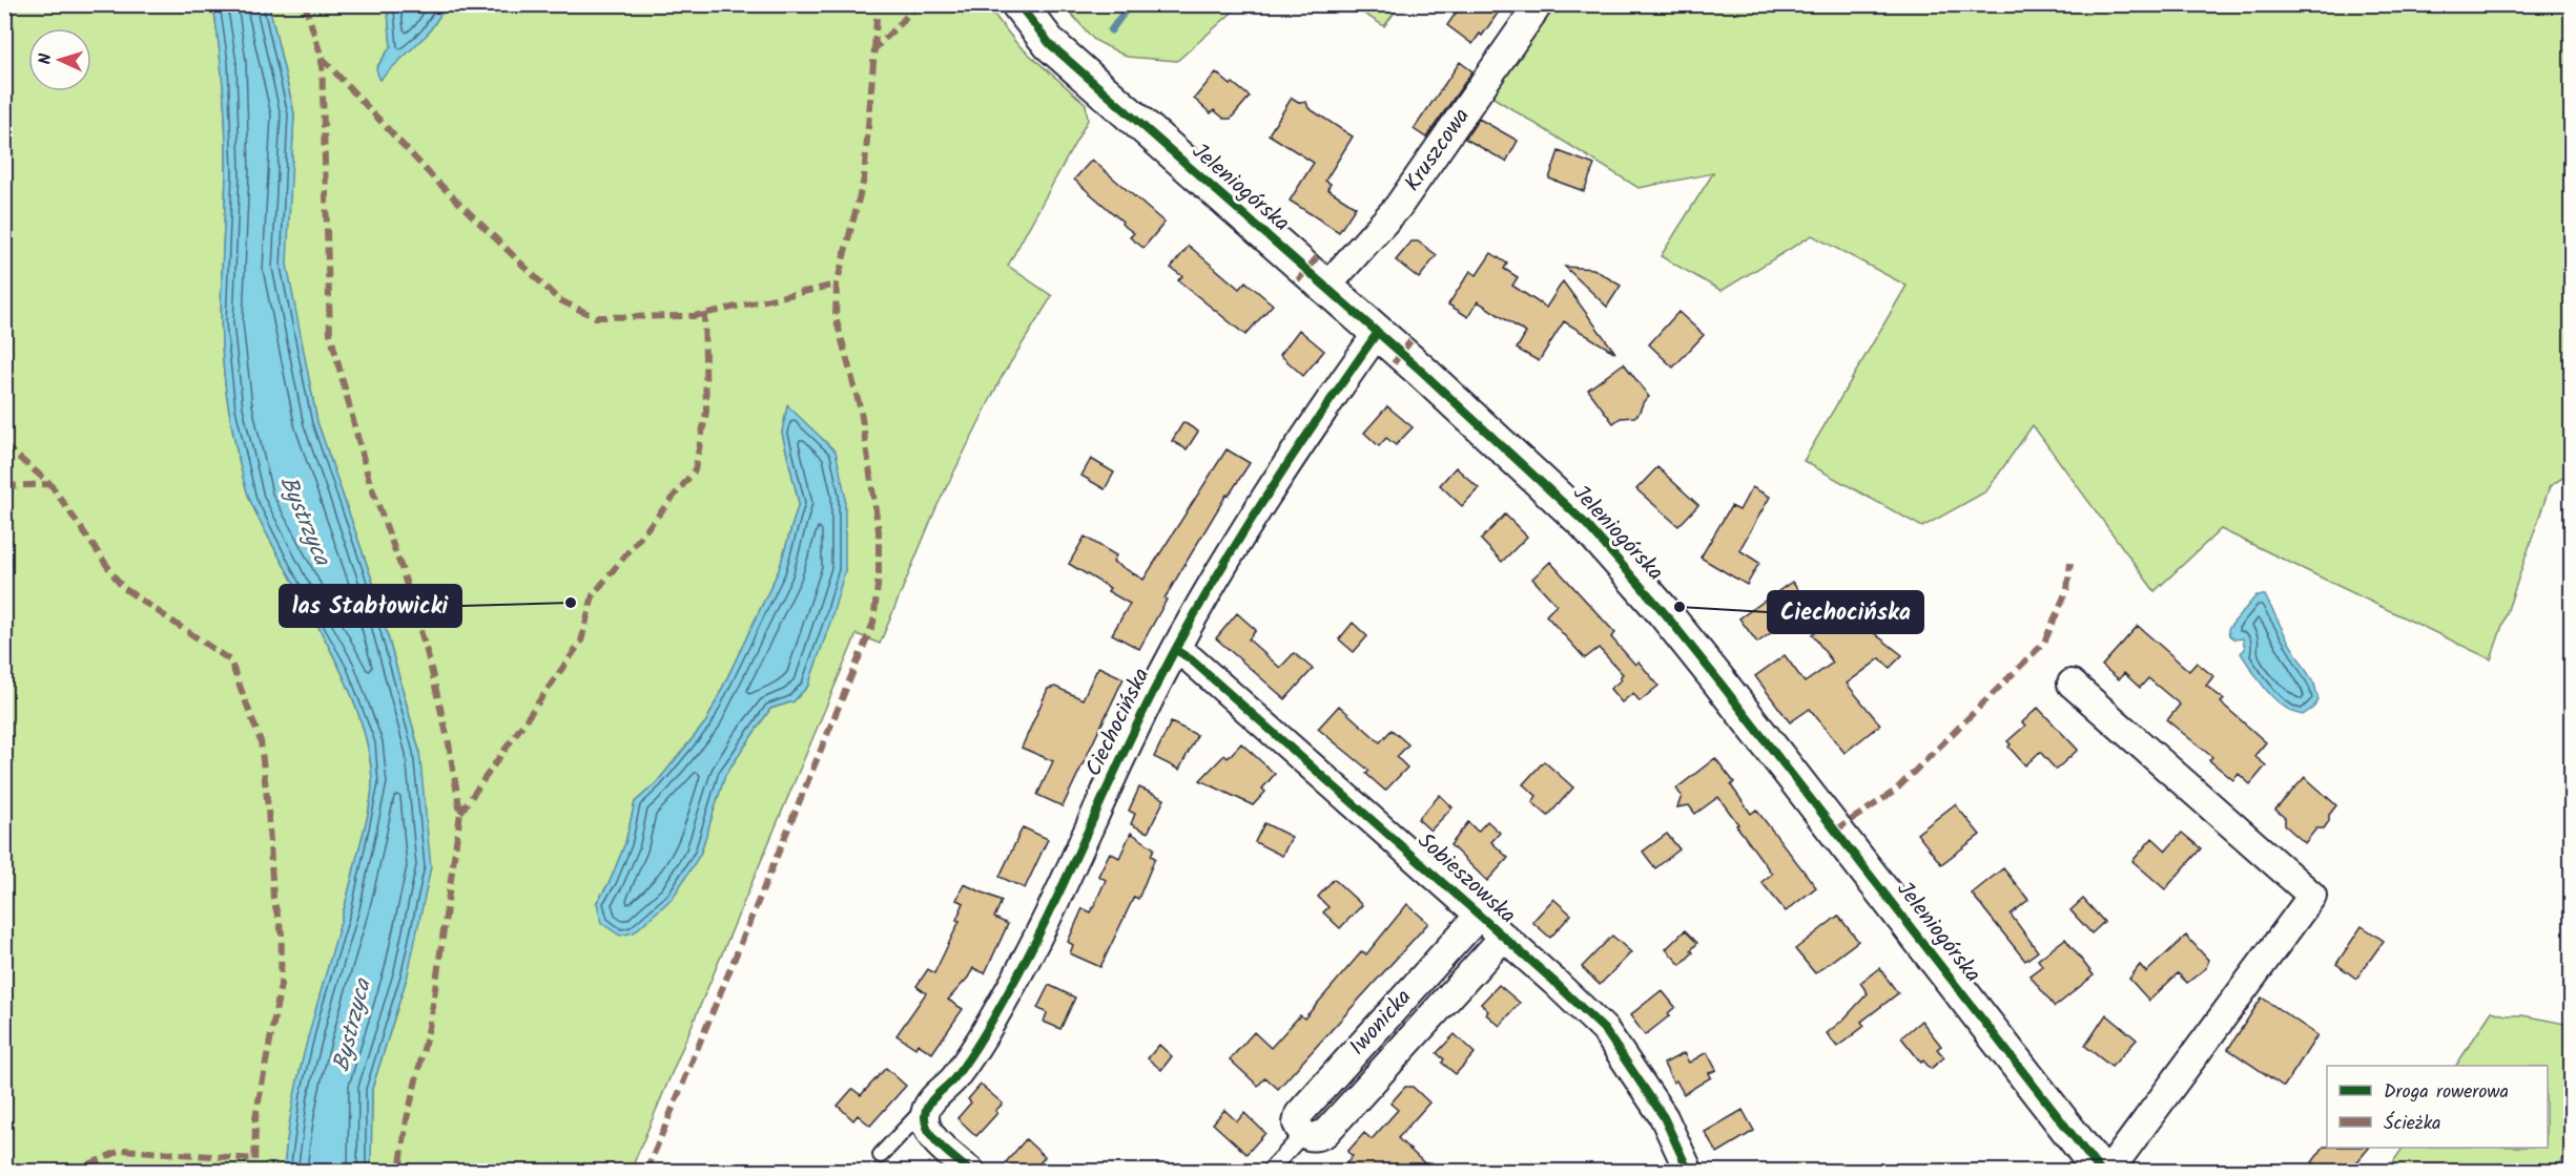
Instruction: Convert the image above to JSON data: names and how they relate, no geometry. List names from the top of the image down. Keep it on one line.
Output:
{"streets":{"street":["Kruszcowa","Jeleniogórska","Ciechocińska","Sobieszowska","Iwonicka"]},"crossings":[["Kruszcowa","Jeleniogórska"],["Jeleniogórska","Ciechocińska"],["Ciechocińska","Sobieszowska"],["Sobieszowska","Iwonicka"]],"water":["Bystrzyca"],"places":["las Stabłowicki","Ciechocińska"],"legend":["Droga rowerowa","Ścieżka"],"north":"left"}
